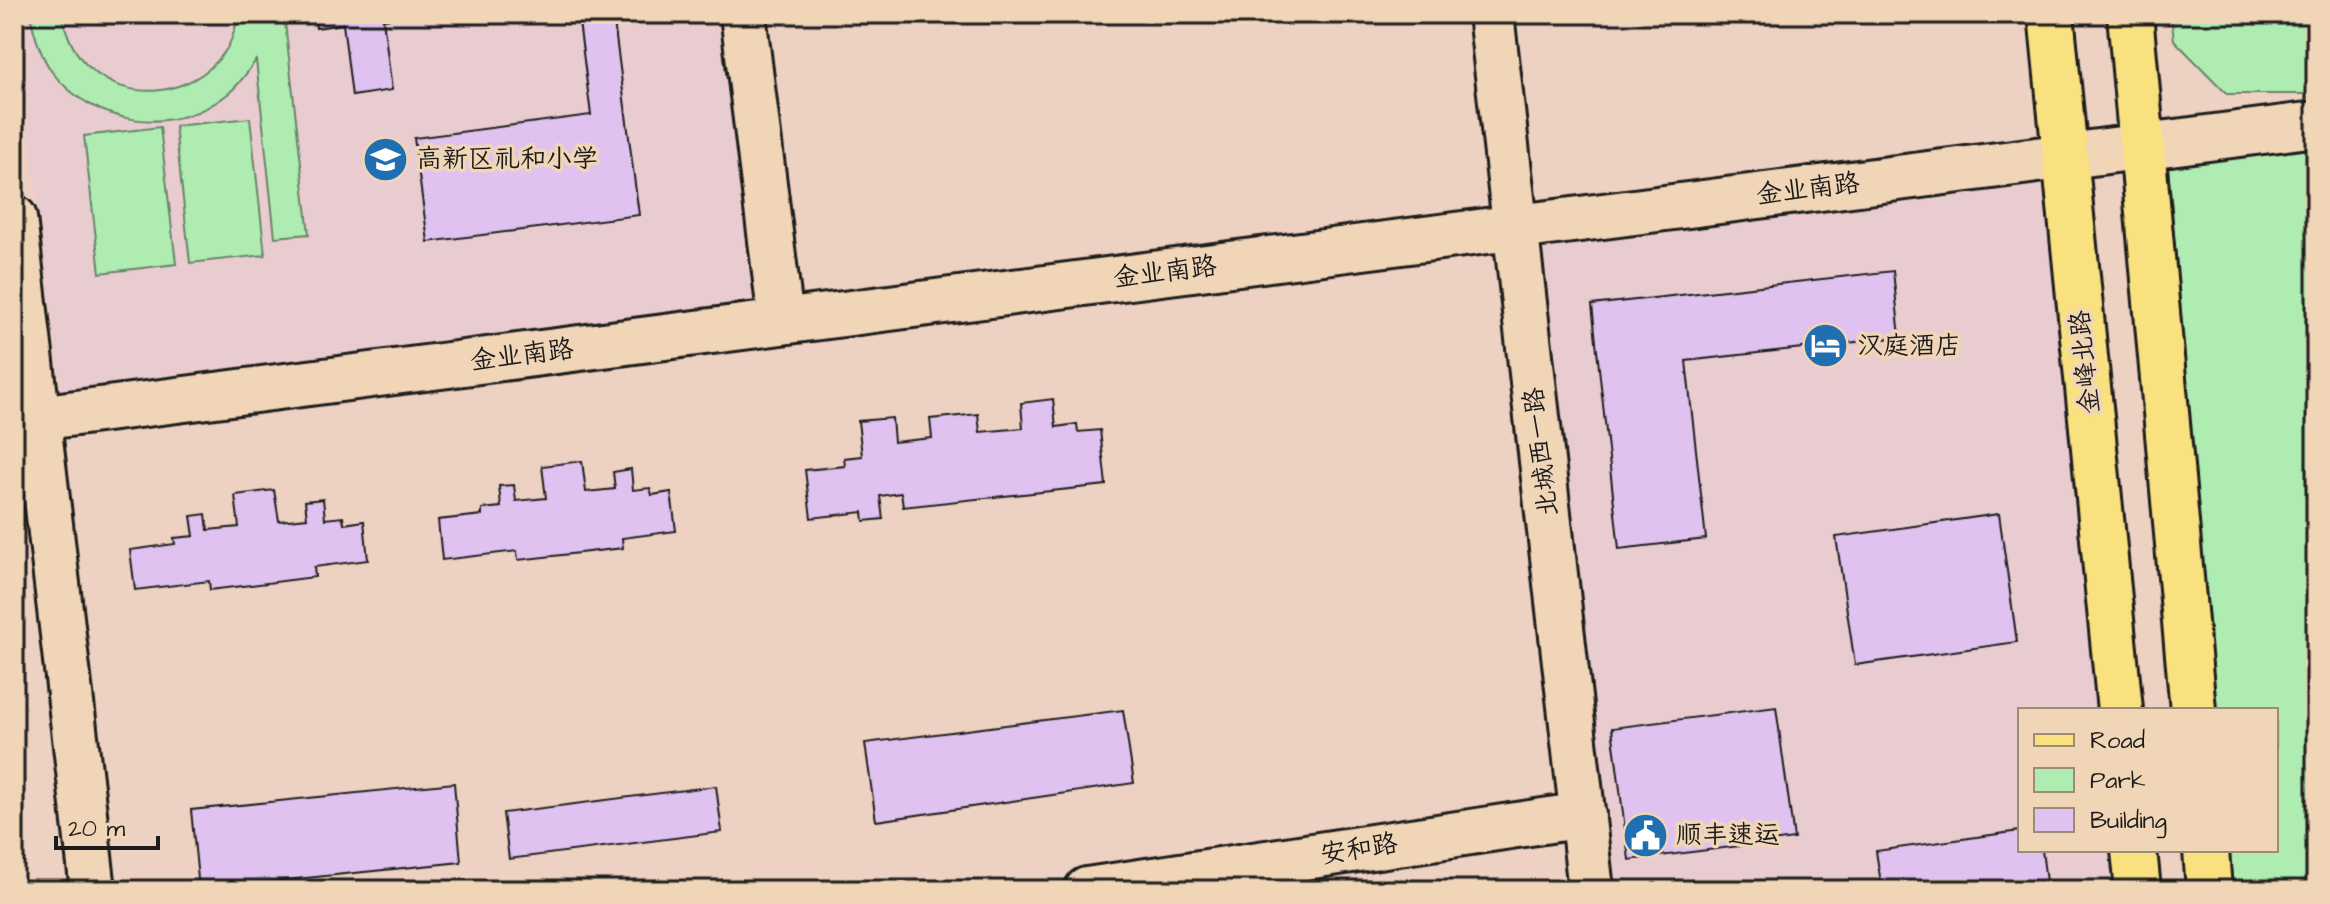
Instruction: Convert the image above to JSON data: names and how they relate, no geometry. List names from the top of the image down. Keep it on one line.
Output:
{"streets":{"main road":["金峰北路"],"street":["金业南路","北城西一路","安和路"]},"crossings":[["金业南路","金峰北路"],["金业南路","北城西一路"],["北城西一路","安和路"]],"places":{"school or university":["高新区礼和小学"],"hotel":["汉庭酒店"],"public building":["顺丰速运"]},"legend":["Road","Park","Building"],"scale_bar":"20 m"}
